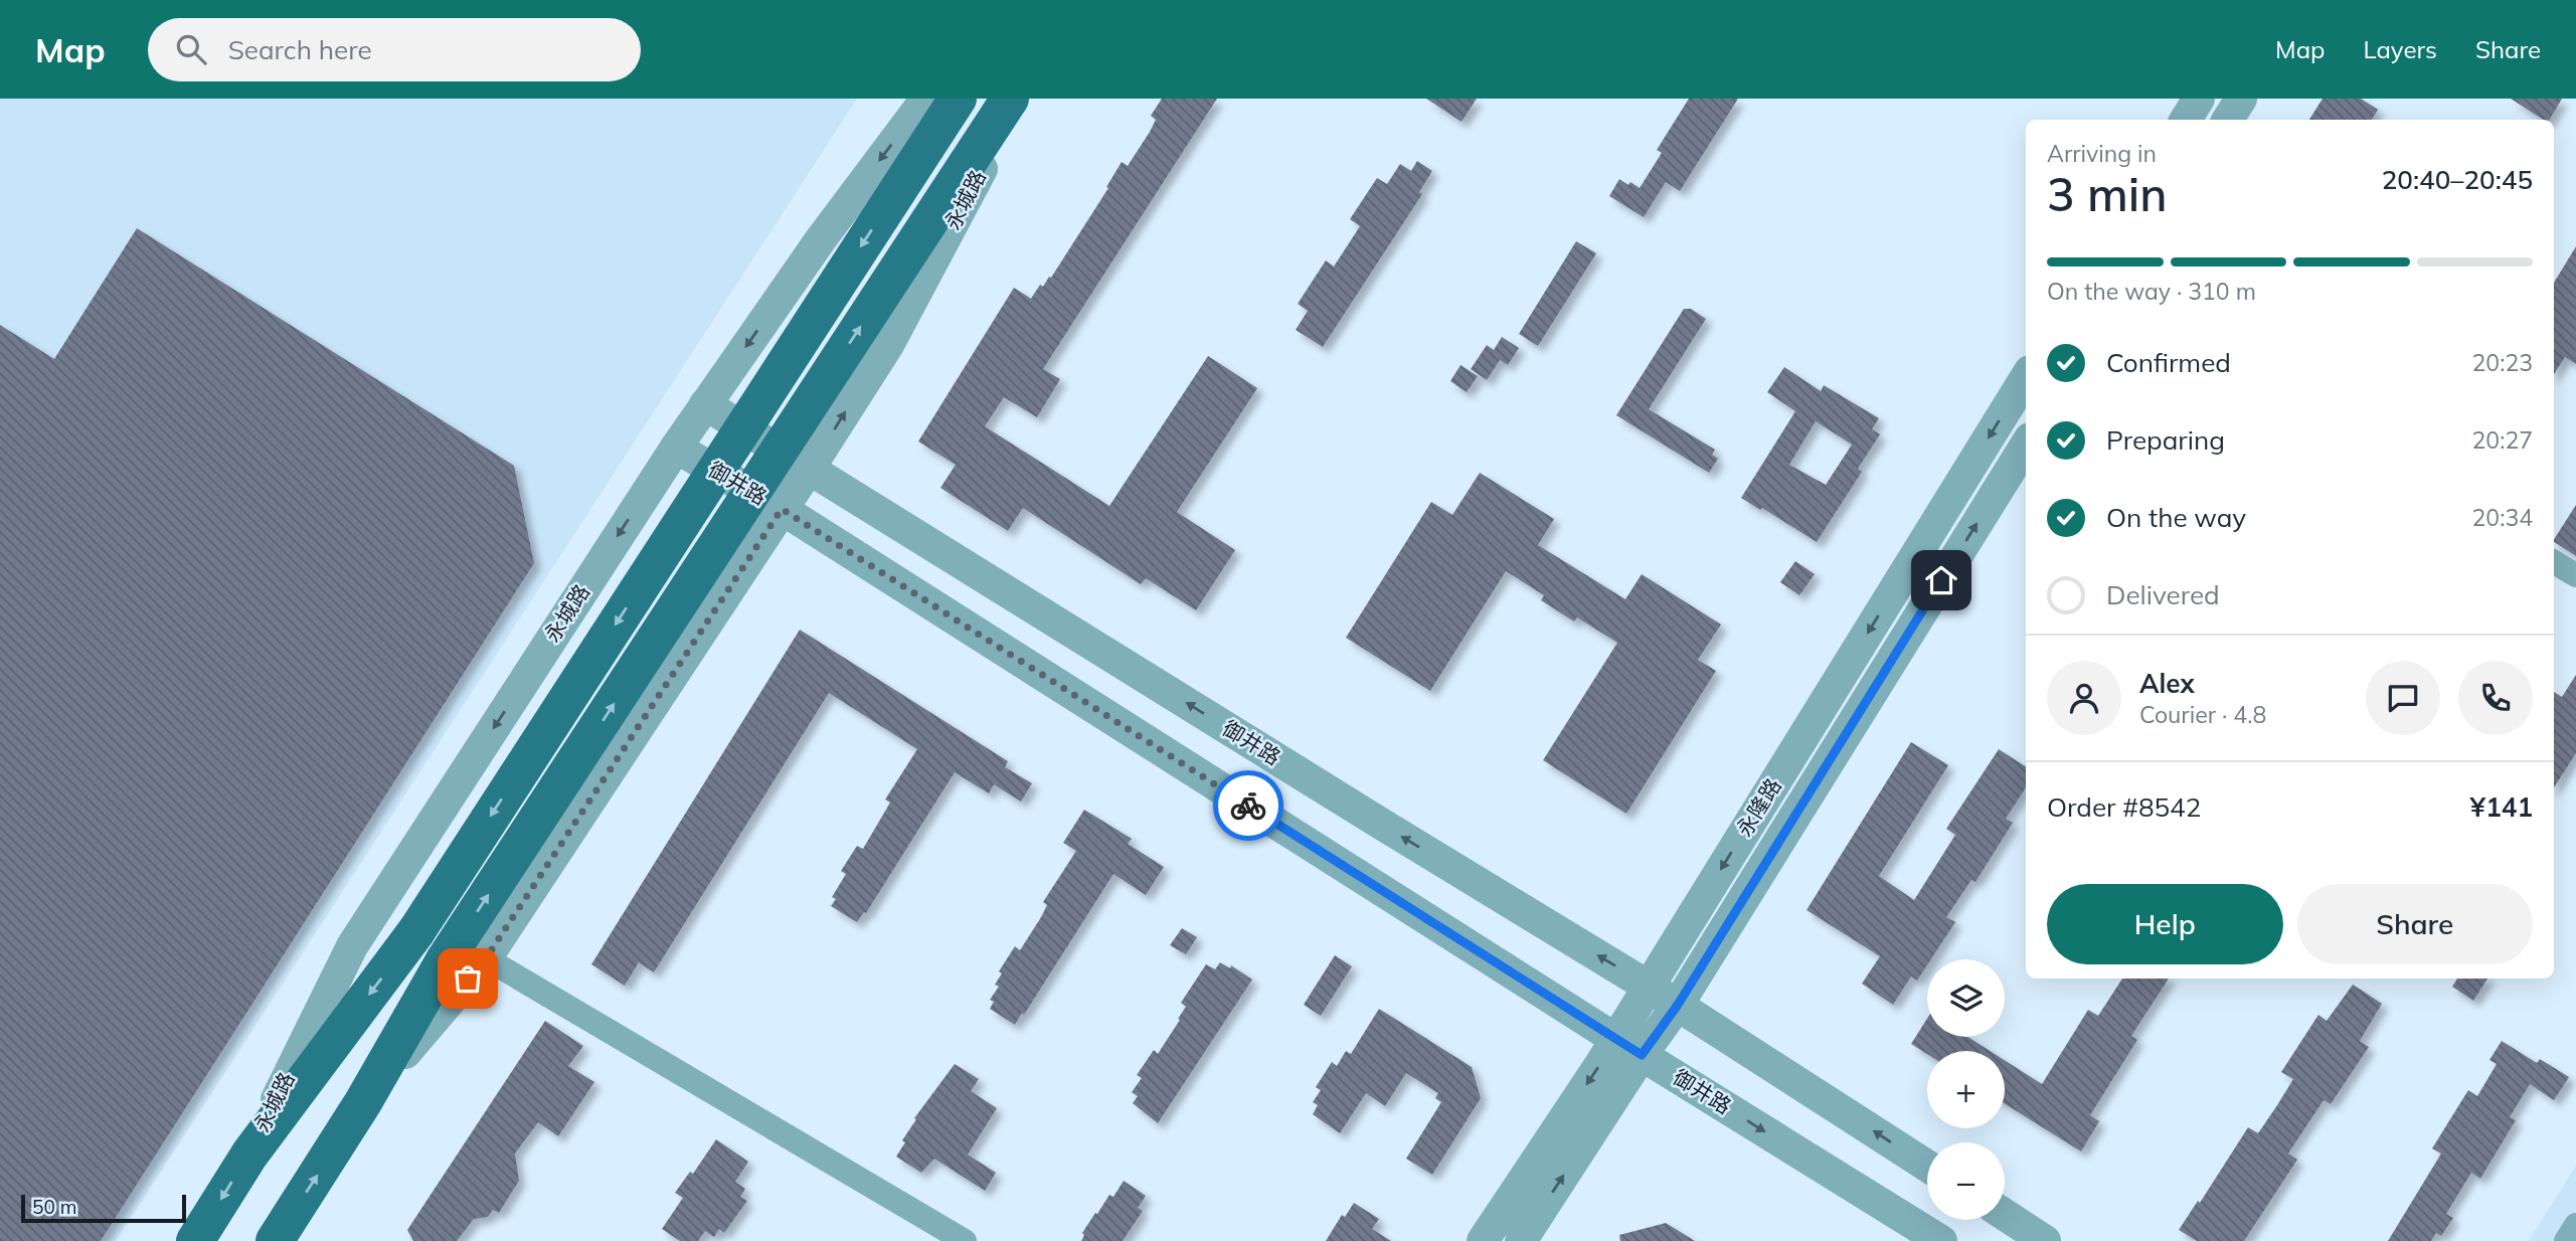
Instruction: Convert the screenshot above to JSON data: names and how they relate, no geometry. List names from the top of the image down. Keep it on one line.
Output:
{"streets":{"main road":["永城路"],"street":["御井路","永隆路"]},"crossings":[["永城路","御井路"],["御井路","永隆路"]],"scale_bar":"50 m","page":{"header":"Map","search":"Search here","nav":["Map","Layers","Share"],"heading":["3 min","Arriving in","20:40–20:45"],"panel":["Alex","Courier · 4.8","Order #8542","¥141"],"bar":"On the way · 310 m","list":[["Confirmed","20:23"],["Preparing","20:27"],["On the way","20:34"],"Delivered"],"buttons":["Help","Share"],"map_buttons":["+","−"],"scale":"50 m"}}
